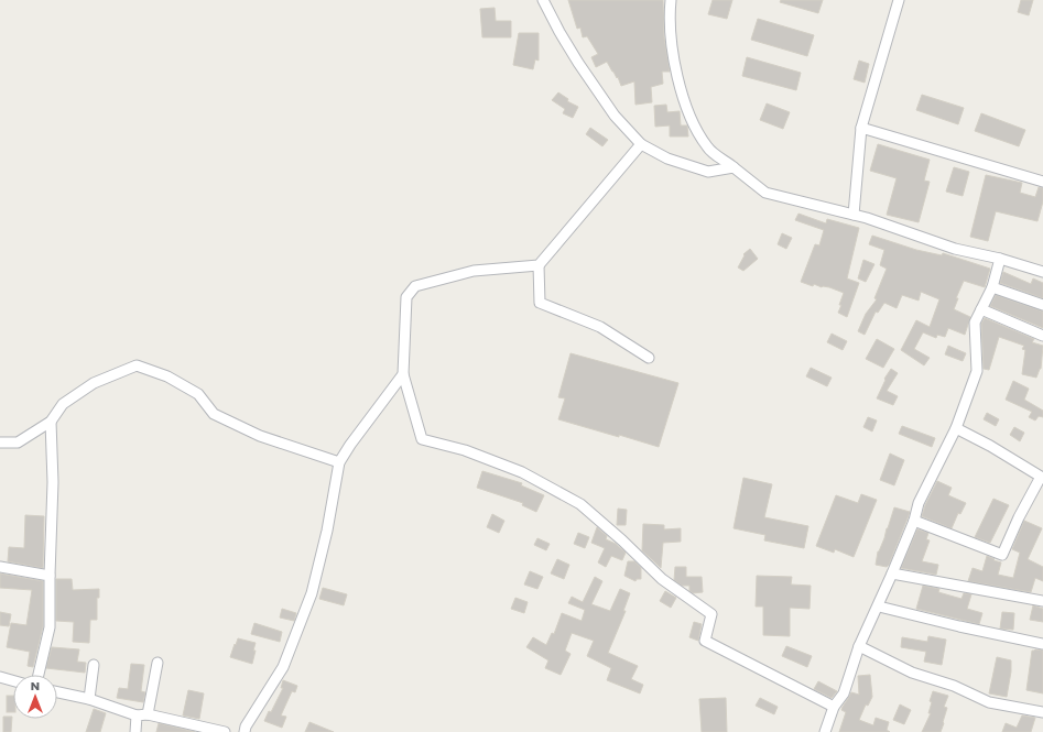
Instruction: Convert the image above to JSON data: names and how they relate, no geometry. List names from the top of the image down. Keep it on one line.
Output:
{"north":"top"}
